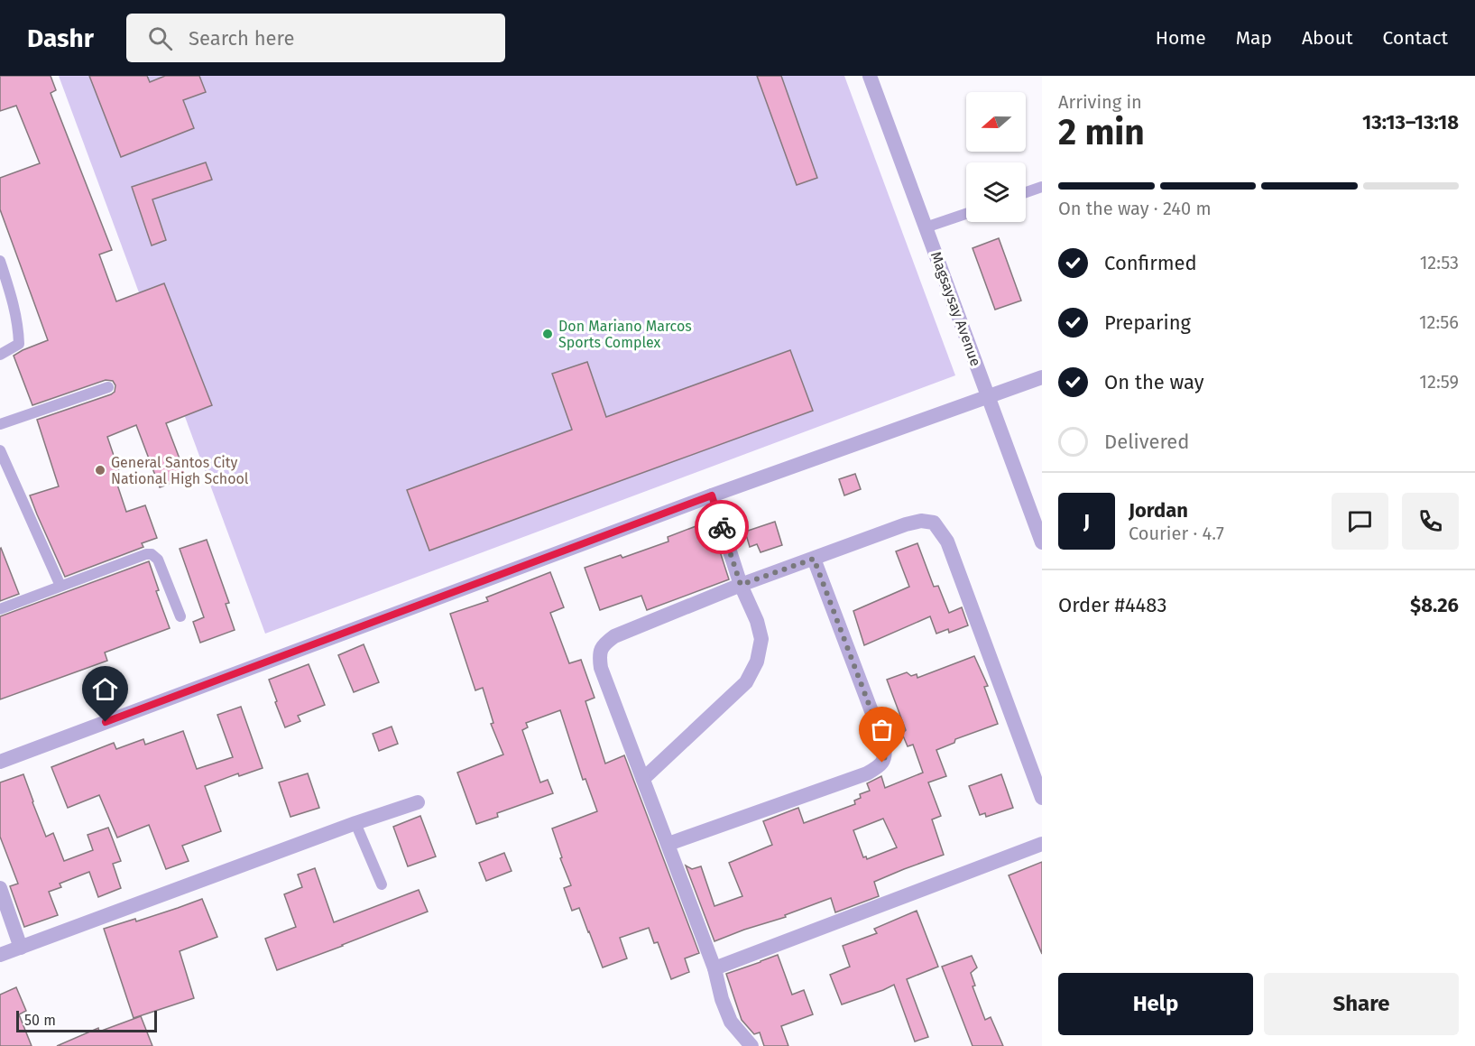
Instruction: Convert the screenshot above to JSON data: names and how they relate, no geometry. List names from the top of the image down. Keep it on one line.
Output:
{"streets":{"street":["Magsaysay Avenue"]},"places":["Don Mariano Marcos Sports Complex","General Santos City National High School"],"scale_bar":"50 m","north":"left","page":{"header":"Dashr","search":"Search here","nav":["Home","Map","About","Contact"],"heading":["2 min","Arriving in","13:13–13:18"],"panel":["Jordan","Courier · 4.7","Order #4483","$8.26"],"bar":"On the way · 240 m","list":[["Confirmed","12:53"],["Preparing","12:56"],["On the way","12:59"],"Delivered"],"round":"J","buttons":["Help","Share"],"scale":"50 m"}}
